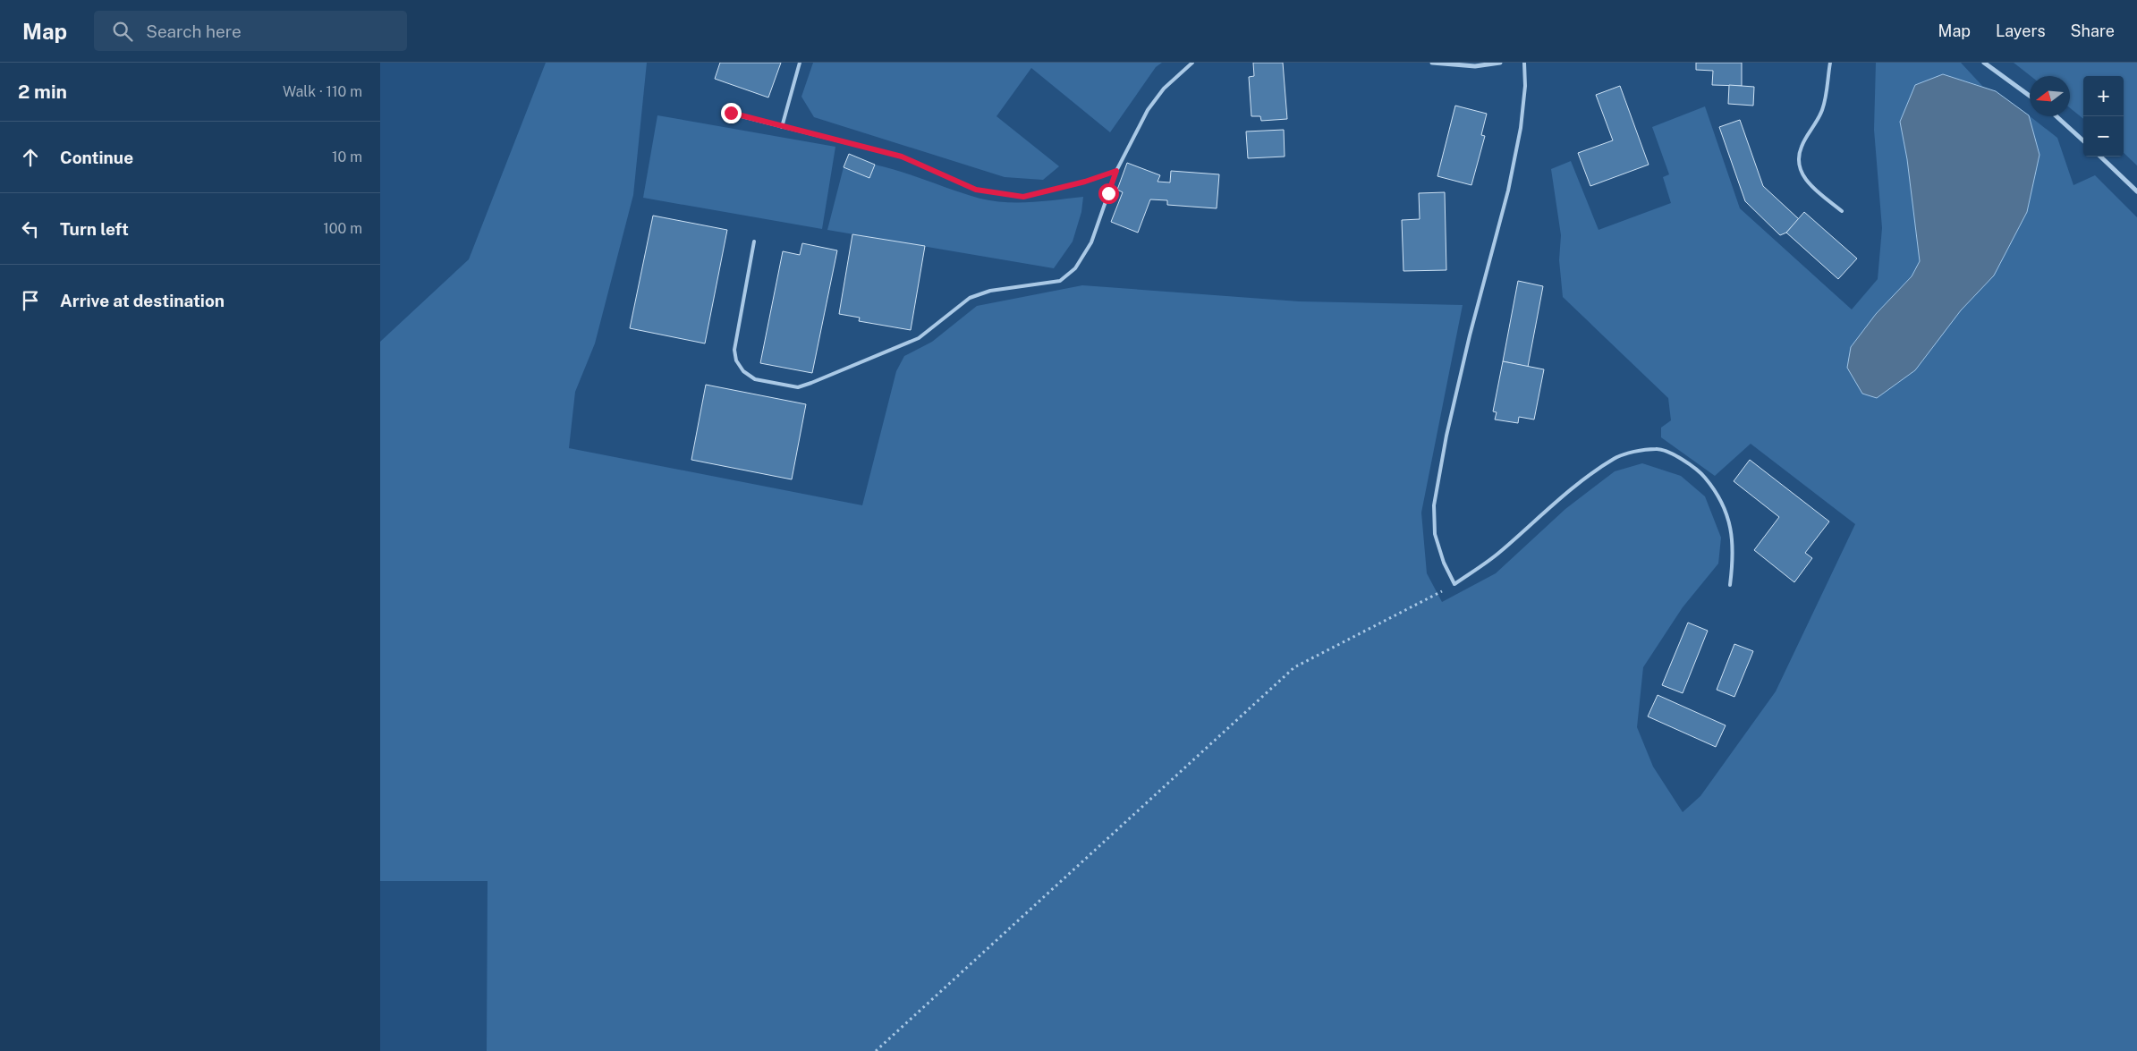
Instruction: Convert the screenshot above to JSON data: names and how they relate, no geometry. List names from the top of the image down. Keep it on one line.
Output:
{"north":"left","page":{"header":"Map","search":"Search here","nav":["Map","Layers","Share"],"heading":["2 min","Walk · 110 m"],"map_buttons":["+","−"],"list":[["Continue","10 m"],["Turn left","100 m"],"Arrive at destination"]}}
